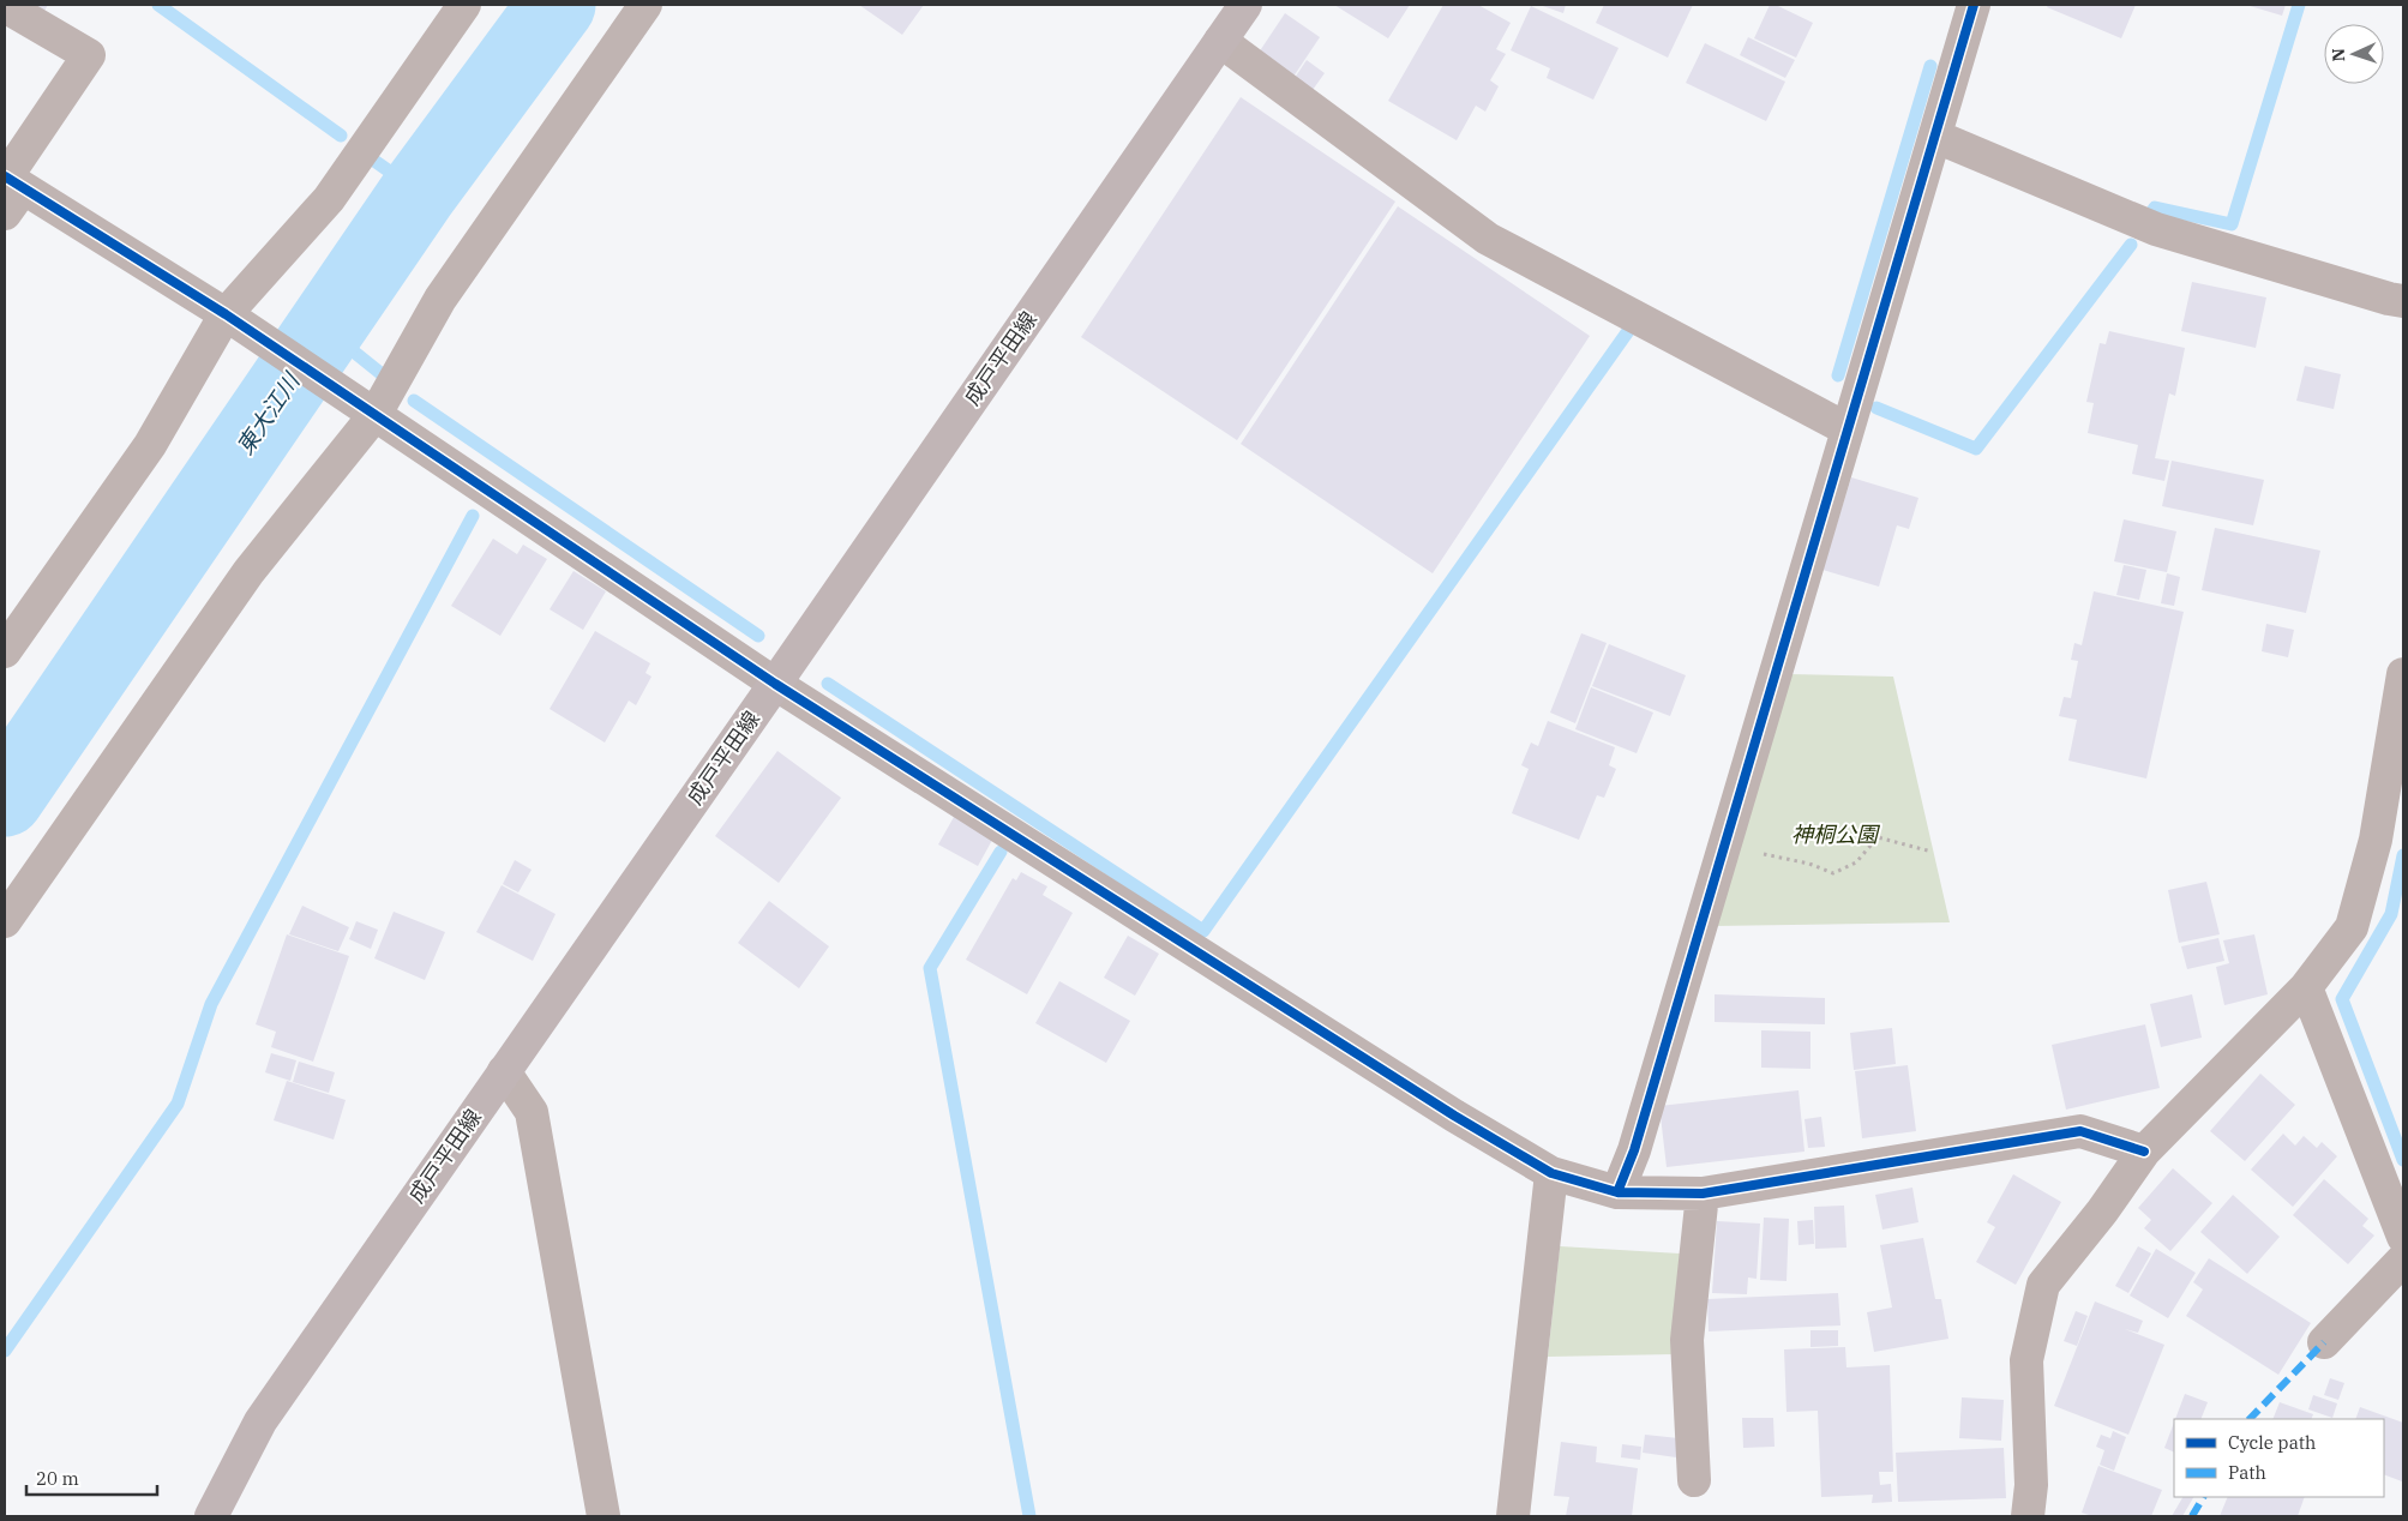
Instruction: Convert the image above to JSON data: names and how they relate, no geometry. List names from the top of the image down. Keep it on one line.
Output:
{"streets":{"main road":["成戸平田線"]},"water":["東大江川"],"parks":["神桐公園"],"legend":["Cycle path","Path"],"scale_bar":"20 m","north":"left"}
